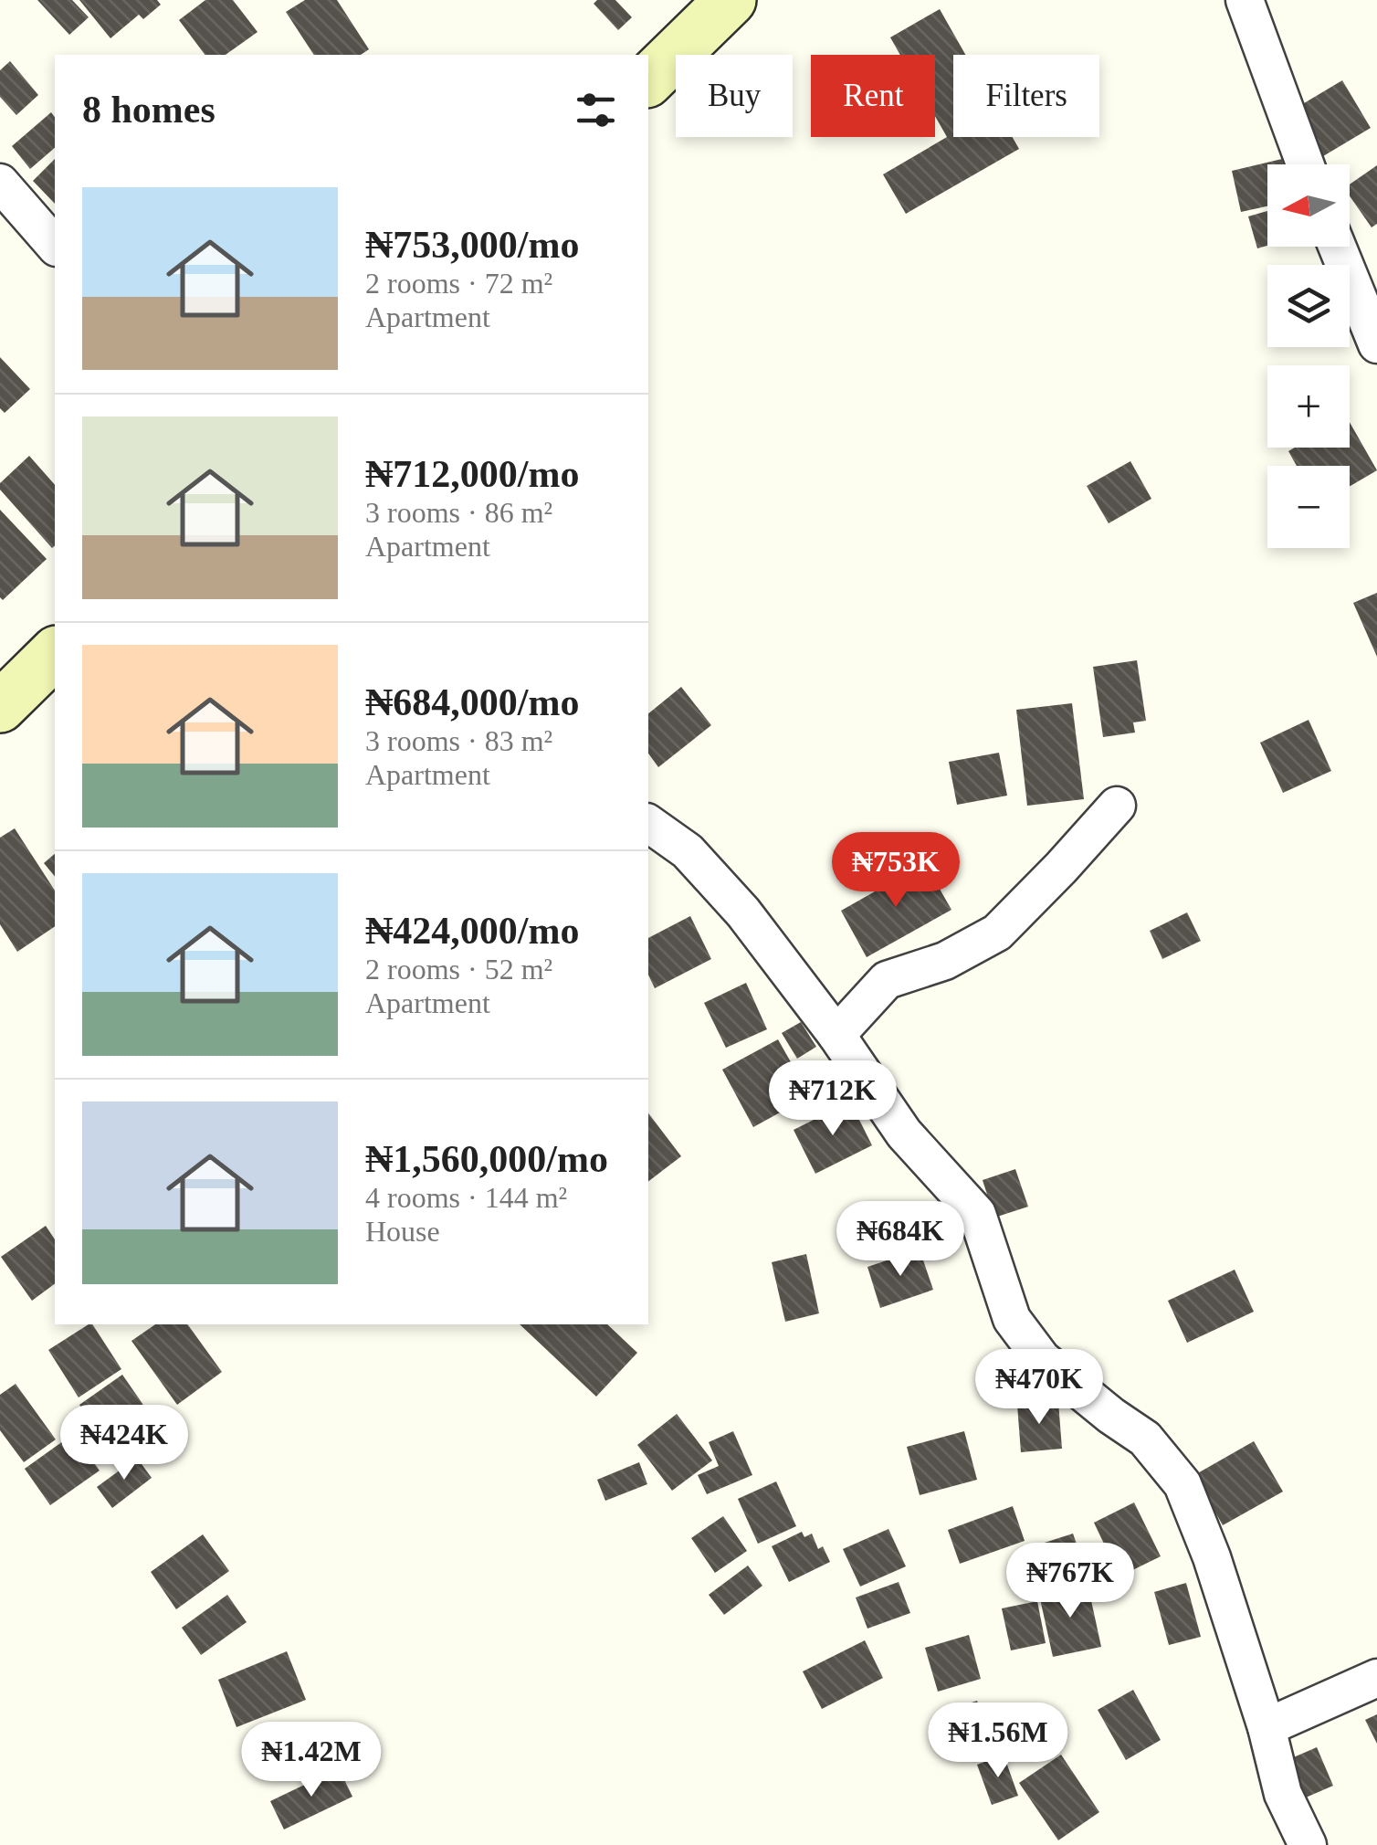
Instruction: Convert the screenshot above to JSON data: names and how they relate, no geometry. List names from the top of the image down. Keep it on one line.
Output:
{"north":"left","page":{"chip":["Buy","Rent","Filters"],"heading":"8 homes","map_buttons":["+","−"],"list":[{"name":"₦753,000/mo","note":"2 rooms · 72 m² · Apartment"},{"name":"₦712,000/mo","note":"3 rooms · 86 m² · Apartment"},{"name":"₦684,000/mo","note":"3 rooms · 83 m² · Apartment"},{"name":"₦424,000/mo","note":"2 rooms · 52 m² · Apartment"},{"name":"₦1,560,000/mo","note":"4 rooms · 144 m² · House"}],"price":["₦753K","₦712K","₦684K","₦470K","₦424K","₦767K","₦1.56M","₦1.42M"]}}
